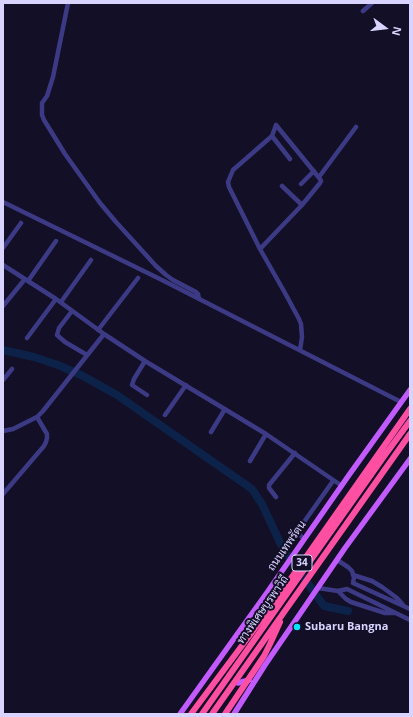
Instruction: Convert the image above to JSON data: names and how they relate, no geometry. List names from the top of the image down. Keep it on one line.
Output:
{"streets":{"highway":["ถนนเทพรัตน","34","ทางพิเศษบูรพาวิถี"]},"places":["Subaru Bangna"],"north":"right"}
